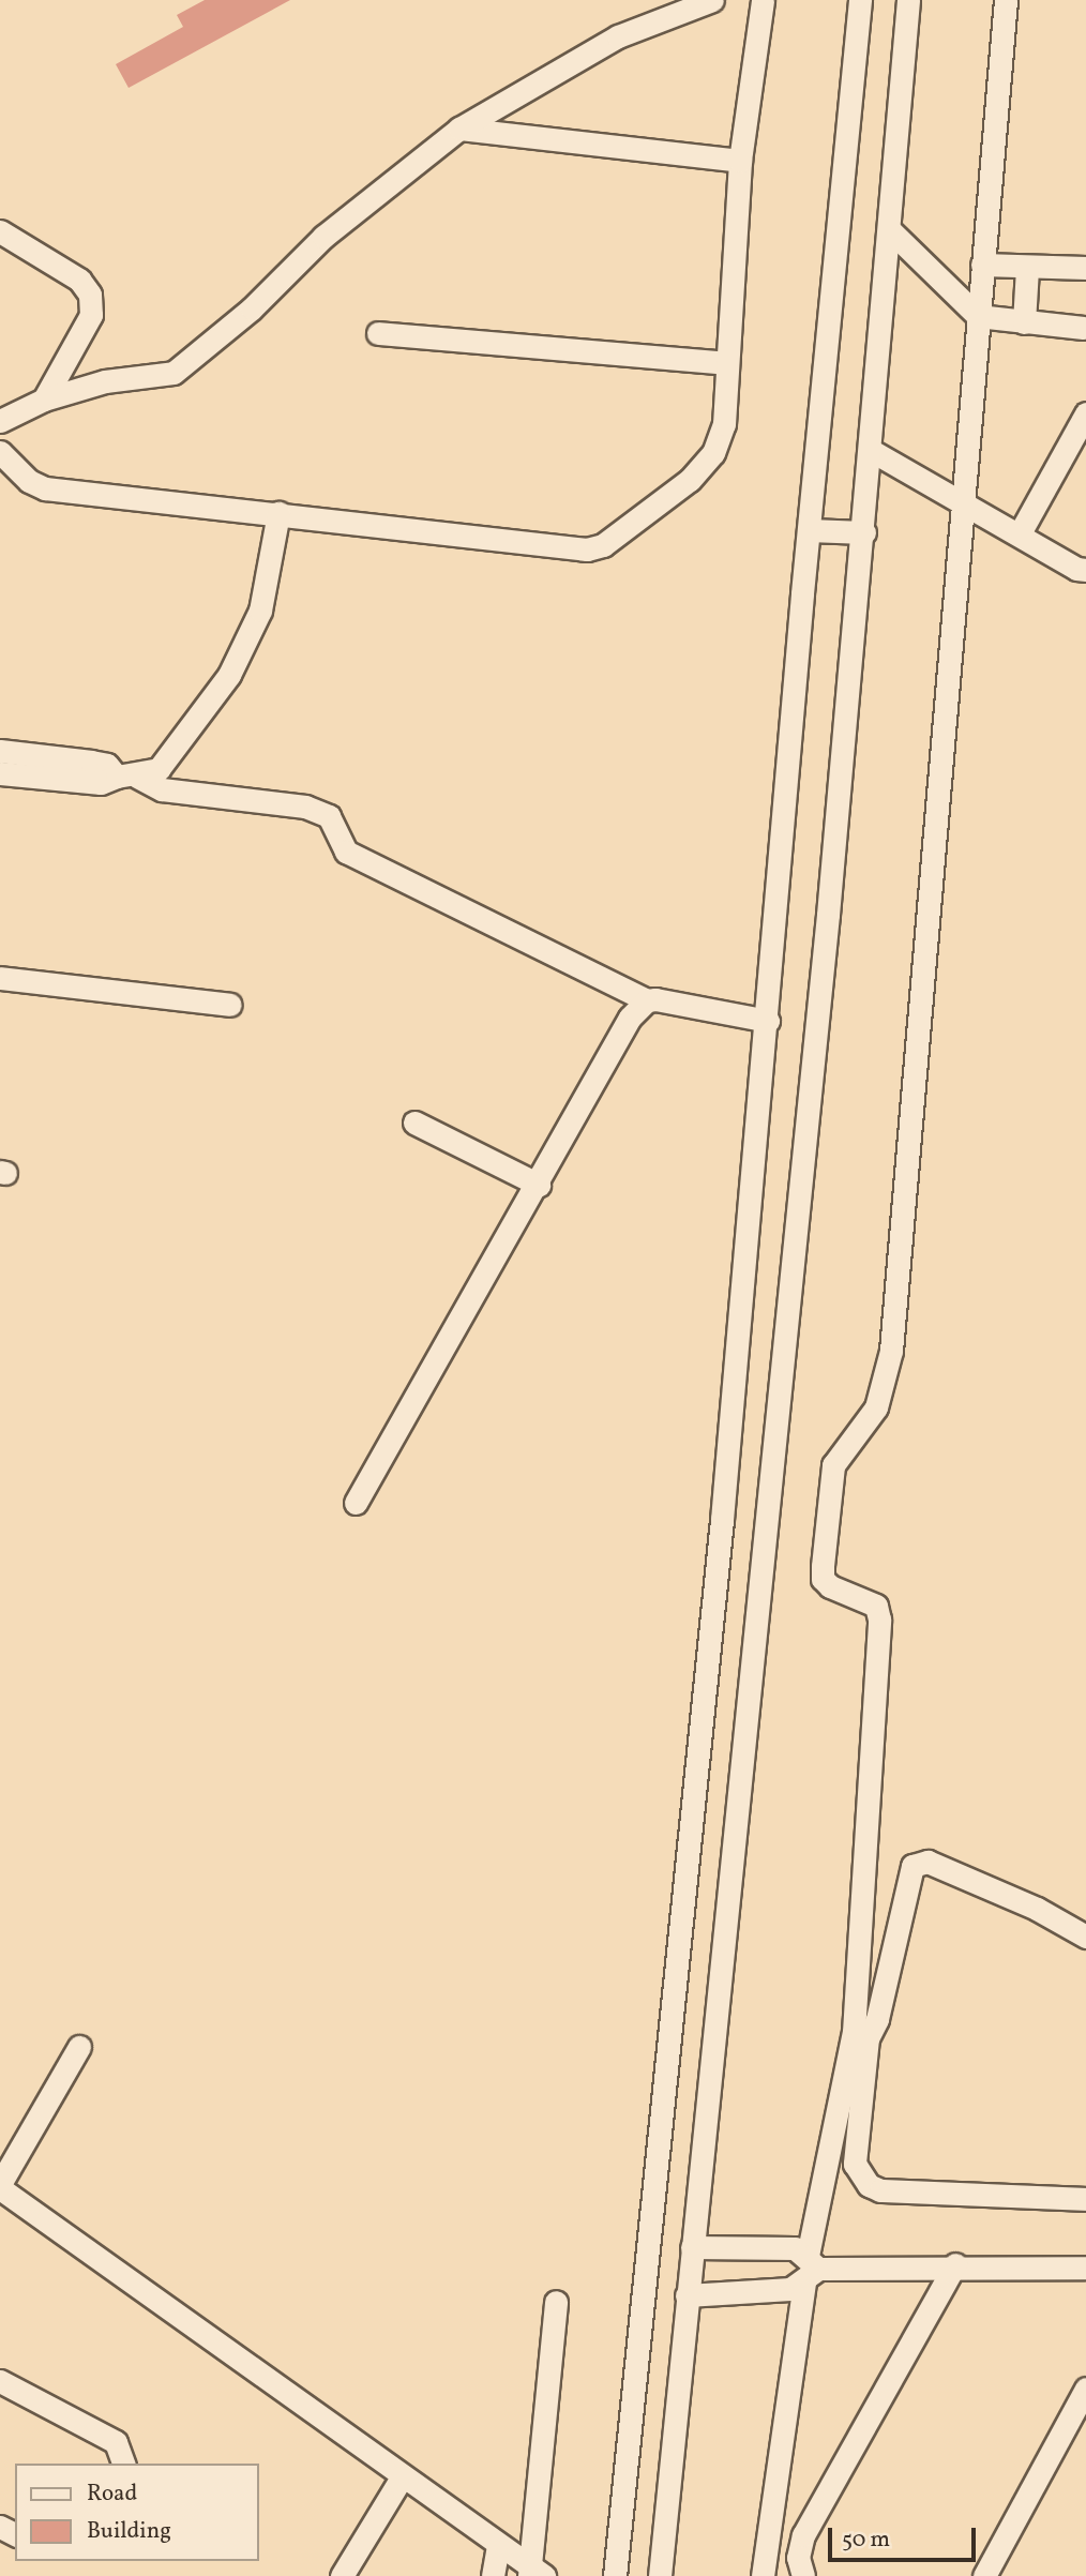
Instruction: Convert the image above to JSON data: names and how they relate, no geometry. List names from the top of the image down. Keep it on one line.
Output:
{"legend":["Road","Building"],"scale_bar":"50 m"}
